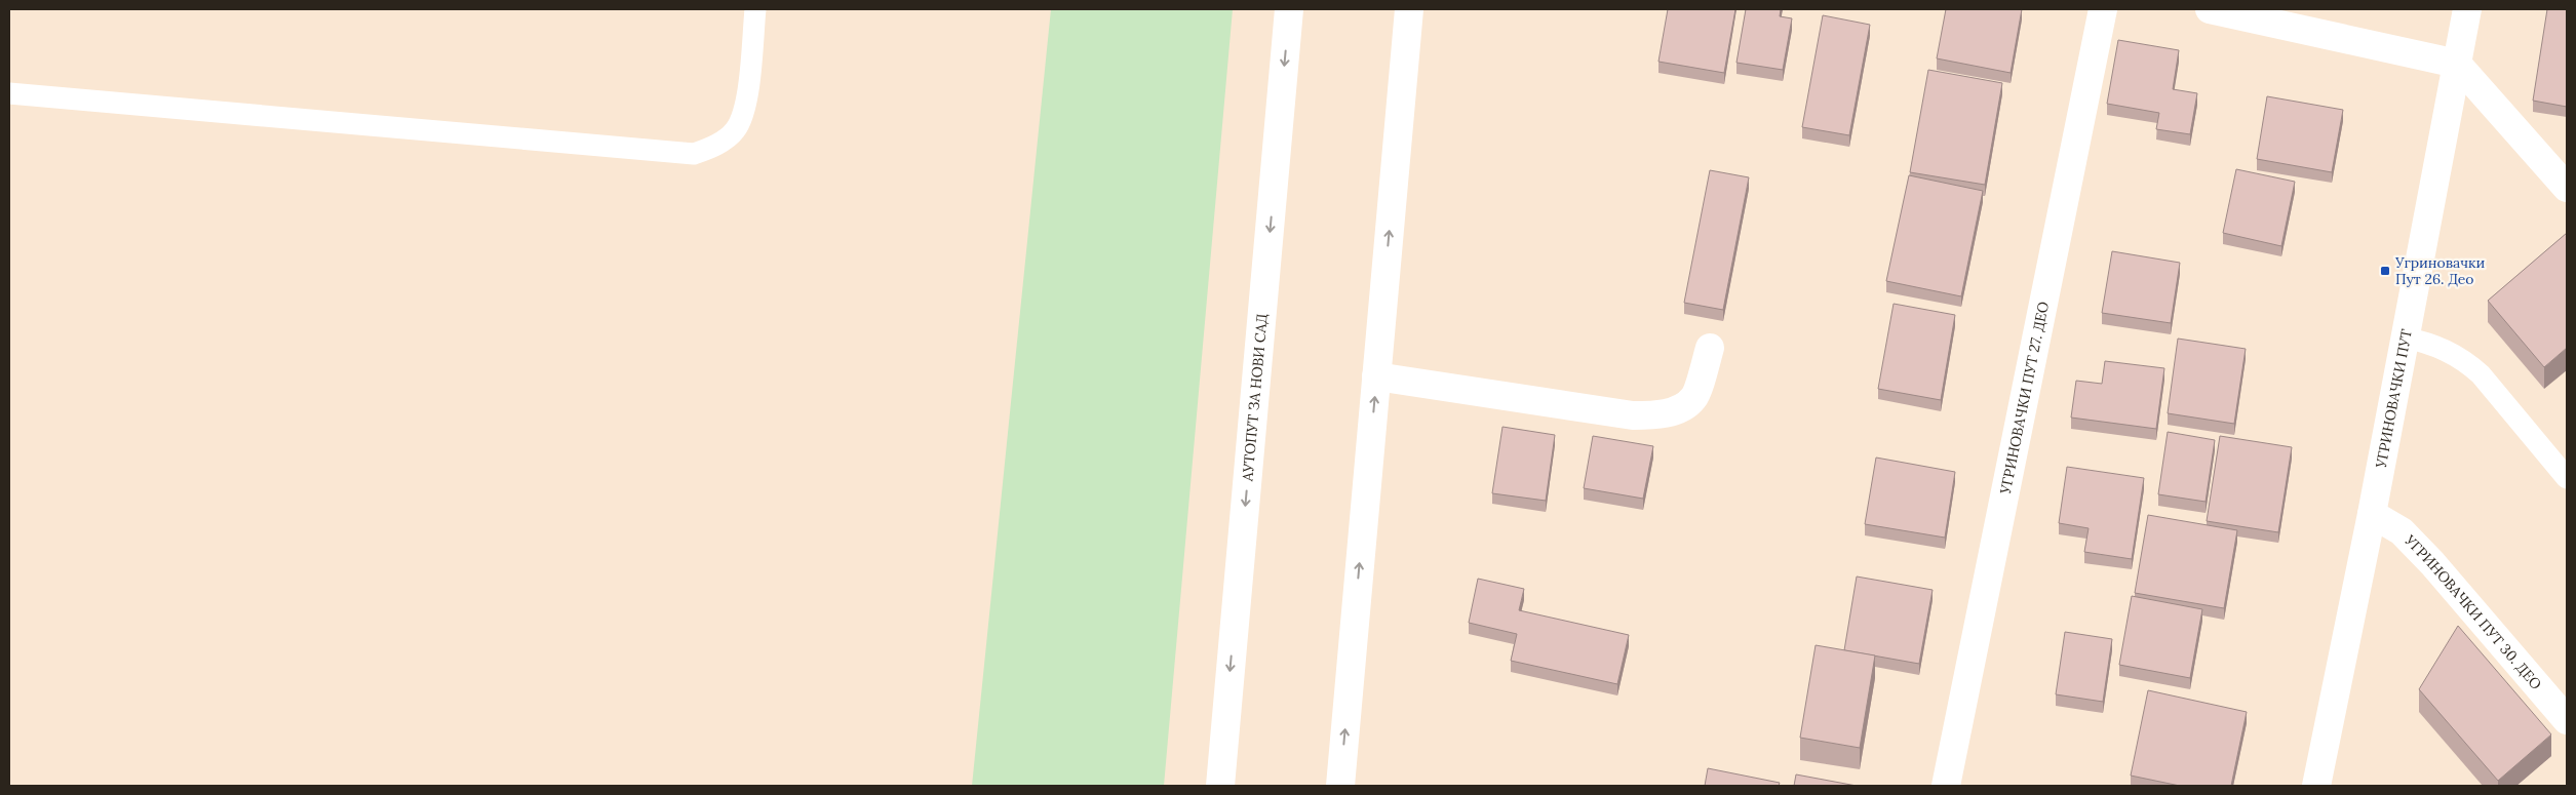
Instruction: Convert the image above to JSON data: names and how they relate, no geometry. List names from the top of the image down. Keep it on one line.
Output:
{"streets":{"street":["АУТОПУТ ЗА НОВИ САД","УГРИНОВАЧКИ ПУТ 27. ДЕО","УГРИНОВАЧКИ ПУТ","УГРИНОВАЧКИ ПУТ 30. ДЕО"]},"crossings":[["УГРИНОВАЧКИ ПУТ","УГРИНОВАЧКИ ПУТ 30. ДЕО"]],"places":{"transit":["Угриновачки Пут 26. Део"]}}
